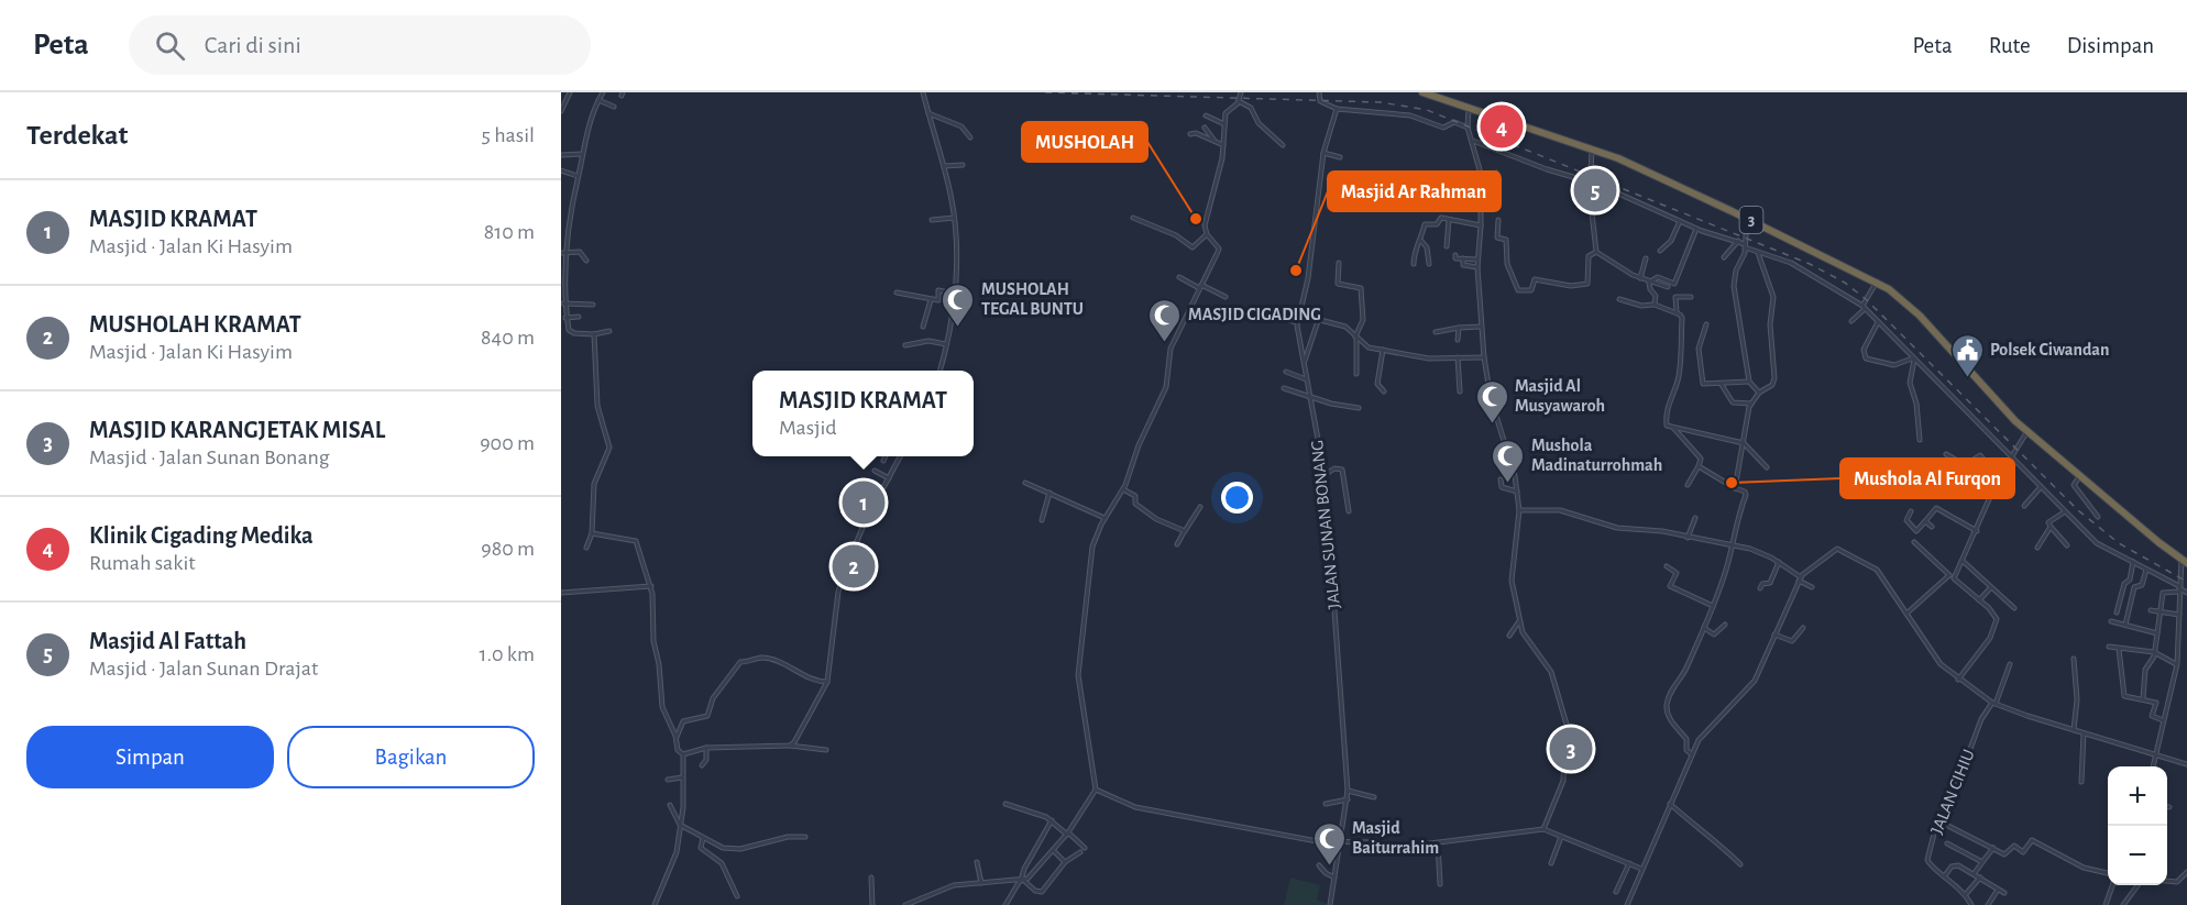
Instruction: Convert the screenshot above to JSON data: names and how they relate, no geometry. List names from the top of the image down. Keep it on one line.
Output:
{"streets":{"highway":["3"],"street":["JALAN SUNAN BONANG","JALAN CIHIU"]},"places":{"other":["MUSHOLAH","Masjid Ar Rahman","Mushola Al Furqon"],"mosque":["MUSHOLAH TEGAL BUNTU","MASJID CIGADING","Masjid Al Musyawaroh","Mushola Madinaturrohmah","Masjid Baiturrahim"],"public building":["Polsek Ciwandan"]},"page":{"header":"Peta","search":"Cari di sini","nav":["Peta","Rute","Disimpan"],"heading":["Terdekat","5 hasil"],"pins":["4","5","1","2","3"],"list":[{"mark":"1","name":"MASJID KRAMAT","note":"Masjid · Jalan Ki Hasyim","value":"810 m"},{"mark":"2","name":"MUSHOLAH KRAMAT","note":"Masjid · Jalan Ki Hasyim","value":"840 m"},{"mark":"3","name":"MASJID KARANGJETAK MISAL","note":"Masjid · Jalan Sunan Bonang","value":"900 m"},{"mark":"4","name":"Klinik Cigading Medika","note":"Rumah sakit","value":"980 m"},{"mark":"5","name":"Masjid Al Fattah","note":"Masjid · Jalan Sunan Drajat","value":"1.0 km"}],"popup":["MASJID KRAMAT","Masjid"],"buttons":["Simpan","Bagikan"],"map_buttons":["+","−"]}}
